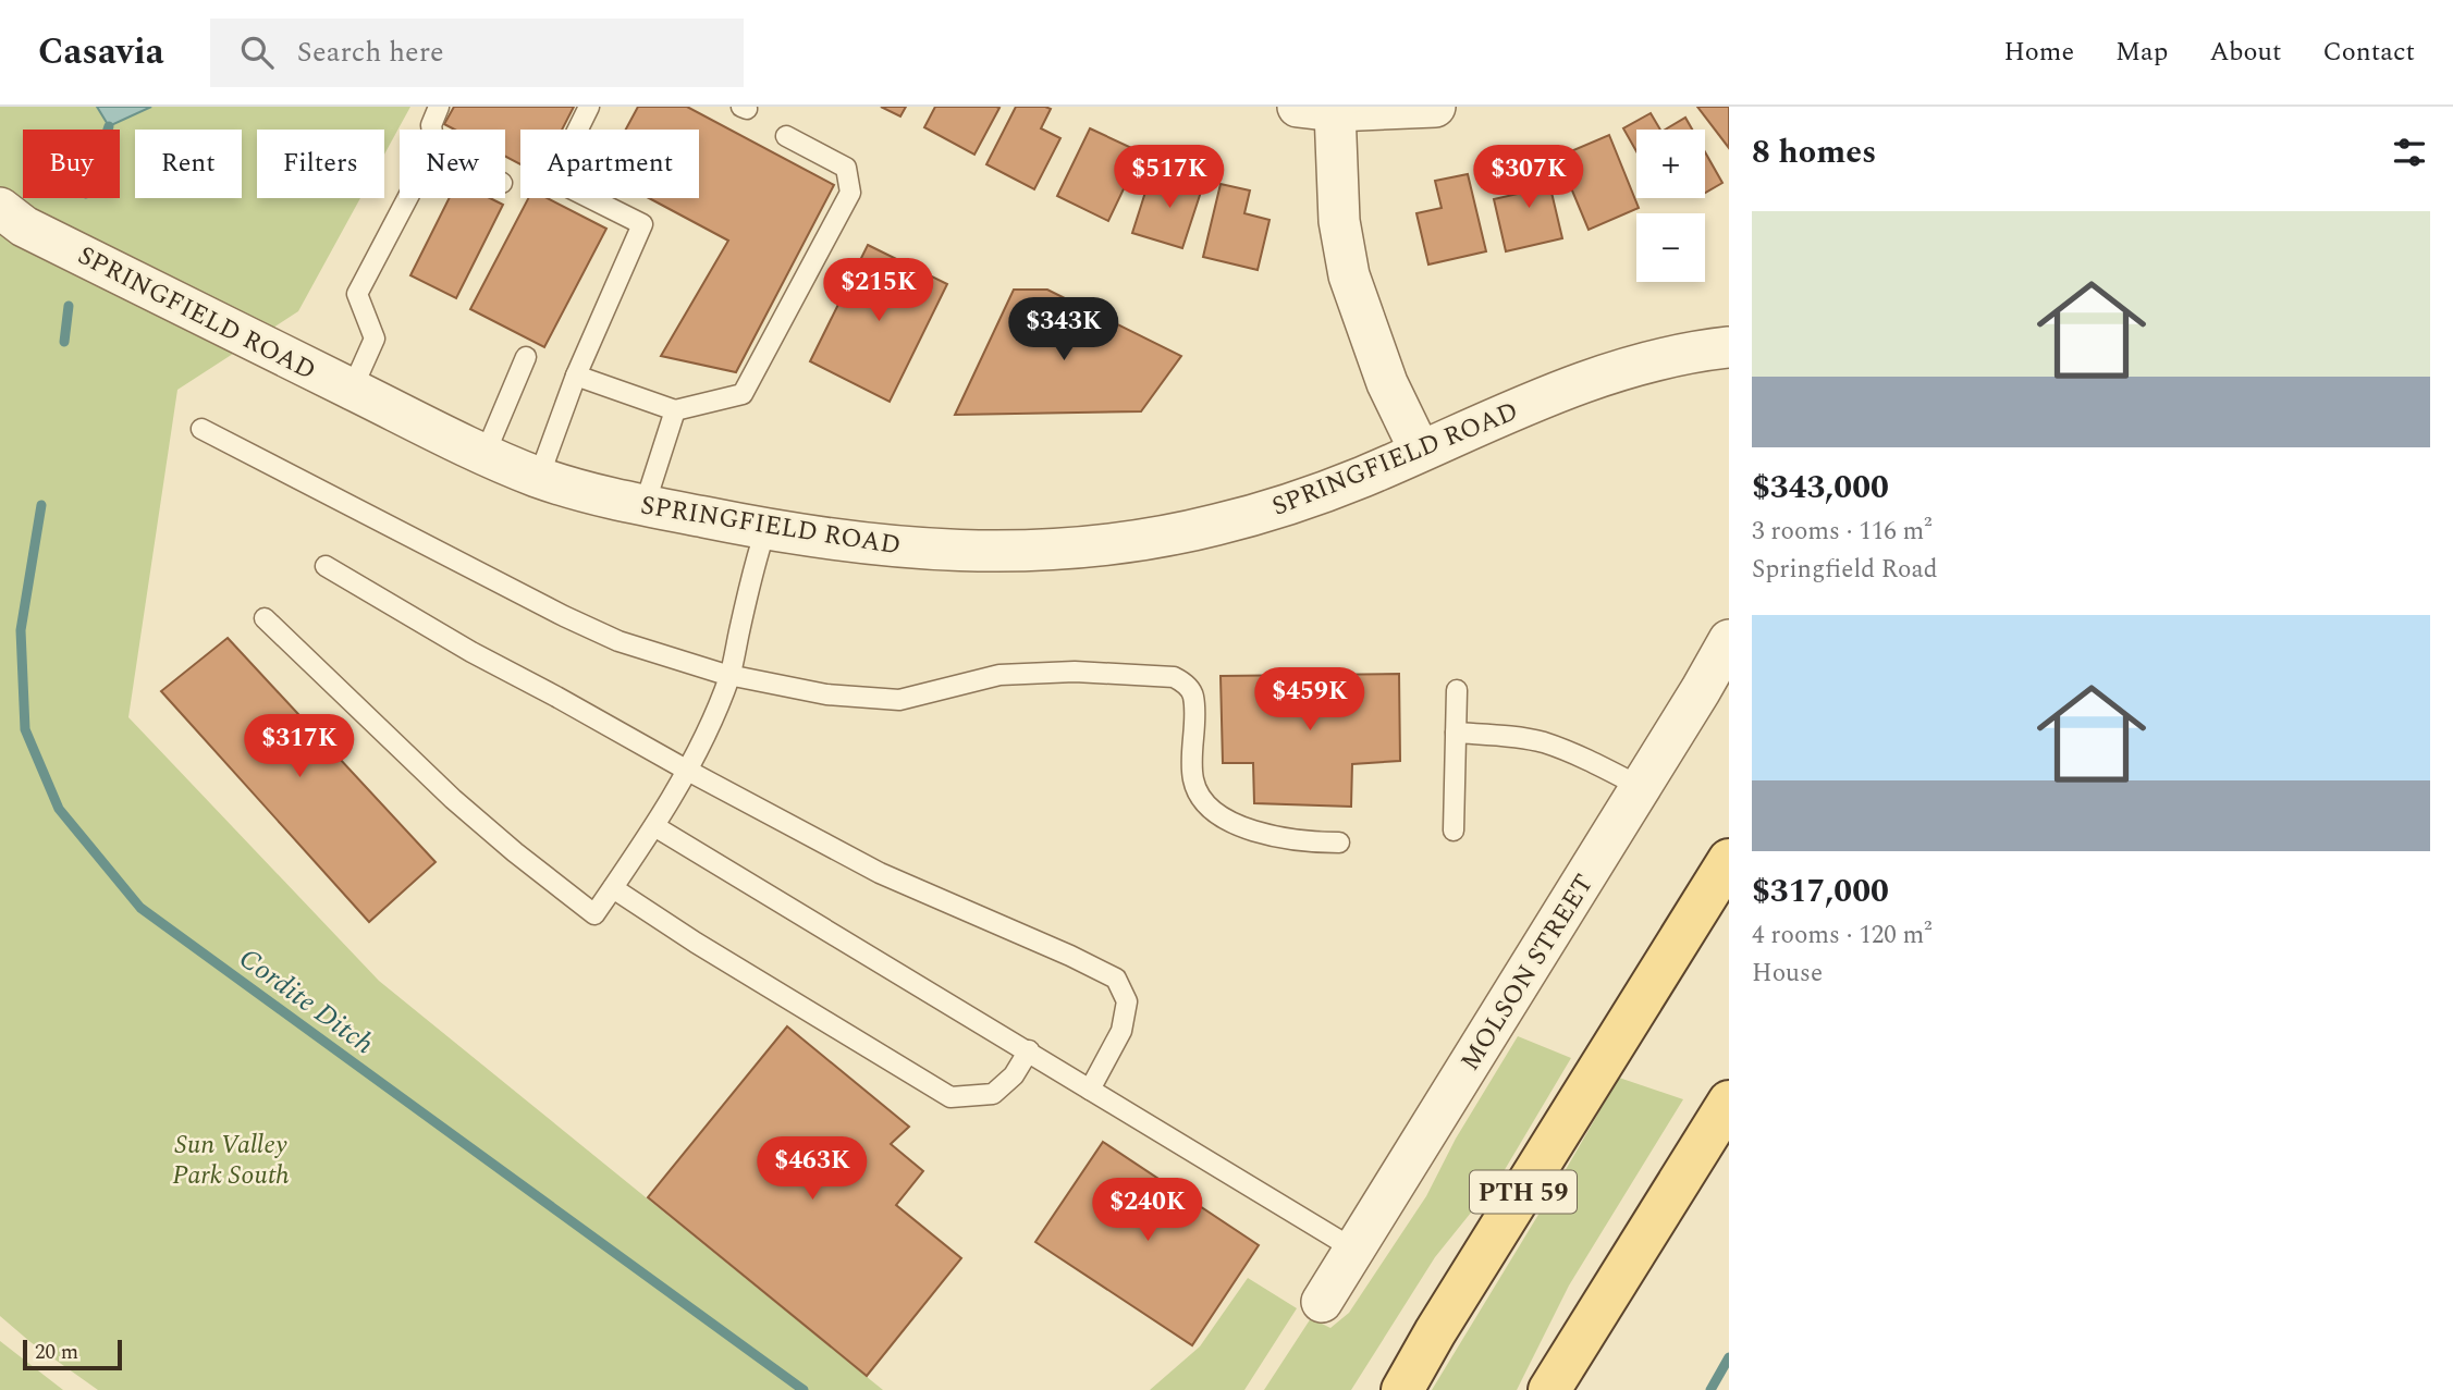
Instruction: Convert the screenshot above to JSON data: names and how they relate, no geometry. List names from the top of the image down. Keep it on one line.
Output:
{"streets":{"main road":["PTH 59"],"street":["SPRINGFIELD ROAD","MOLSON STREET"]},"water":["Cordite Ditch"],"parks":["Sun Valley Park South"],"scale_bar":"20 m","page":{"header":"Casavia","search":"Search here","nav":["Home","Map","About","Contact"],"heading":"8 homes","map_buttons":["+","−"],"chip":["Buy","Rent","Filters","New","Apartment"],"price":["$517K","$307K","$215K","$343K","$459K","$317K","$463K","$240K"],"list":[{"name":"$343,000","note":"3 rooms · 116 m² · Springfield Road"},{"name":"$317,000","note":"4 rooms · 120 m² · House"}],"scale":"20 m"}}
